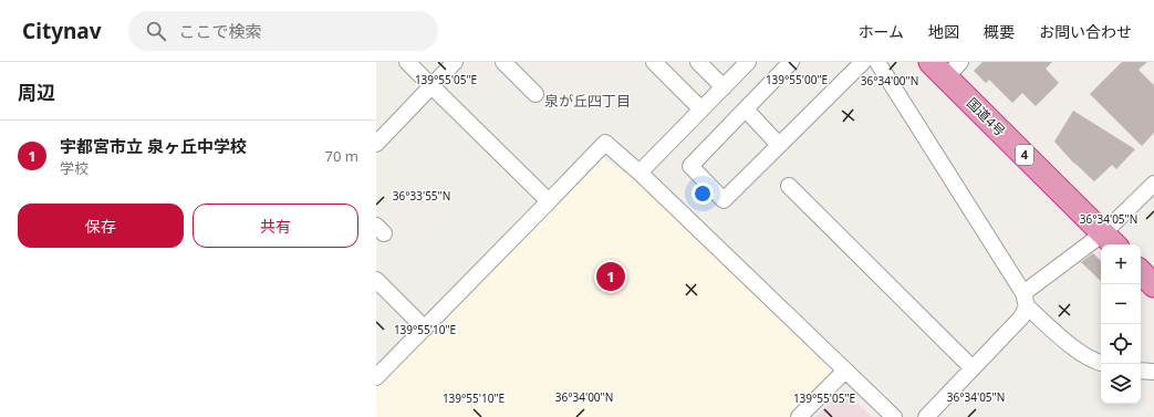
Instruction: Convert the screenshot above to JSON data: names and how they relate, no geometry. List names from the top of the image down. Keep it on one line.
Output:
{"streets":{"highway":["国道4号","4"]},"districts":["泉が丘四丁目"],"page":{"header":"Citynav","search":"ここで検索","nav":["ホーム","地図","概要","お問い合わせ"],"heading":"周辺","list":[{"mark":"1","name":"宇都宮市立 泉ヶ丘中学校","note":"学校","value":"70 m"}],"buttons":["保存","共有"],"map_buttons":["+","−"],"pins":"1"},"coordinates":["139°55'05\"E","139°55'00\"E","36°34'00\"N","36°33'55\"N","36°34'05\"N","139°55'10\"E"]}
